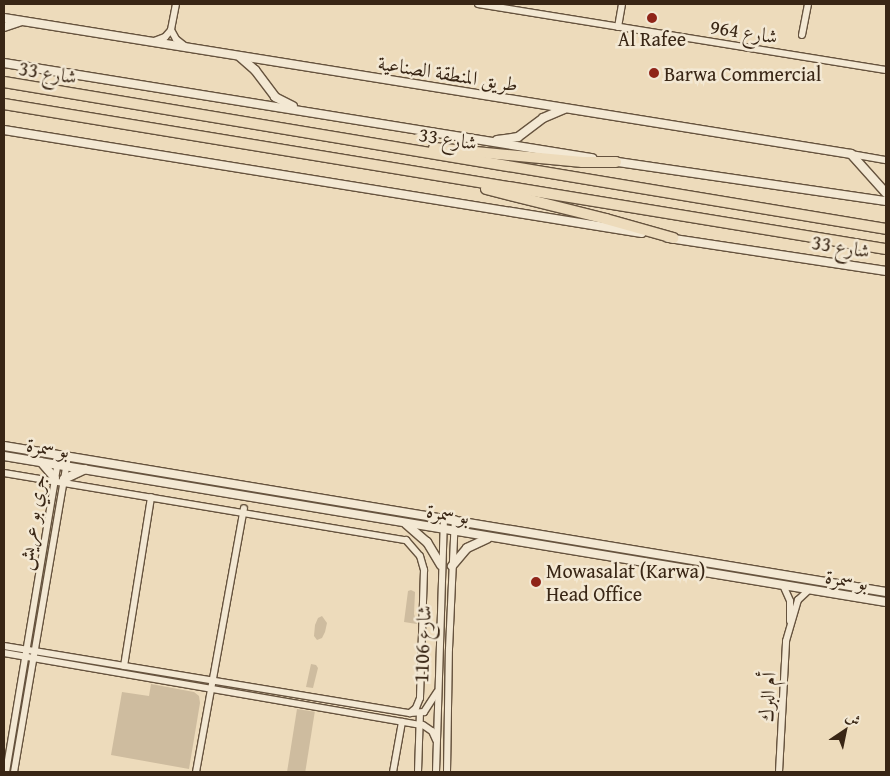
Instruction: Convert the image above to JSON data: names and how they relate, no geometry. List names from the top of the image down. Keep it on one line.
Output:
{"streets":{"highway":["شارع 33"],"street":["شارع 964","طريق المنطقة الصناعية","بو سمرة","جري بو عريش","شارع 1106","أم البرك"]},"crossings":[["بو سمرة","جري بو عريش"],["بو سمرة","شارع 1106"],["بو سمرة","أم البرك"]],"places":["Al Rafee","Barwa Commercial","Mowasalat (Karwa) Head Office"],"north":"top right"}
